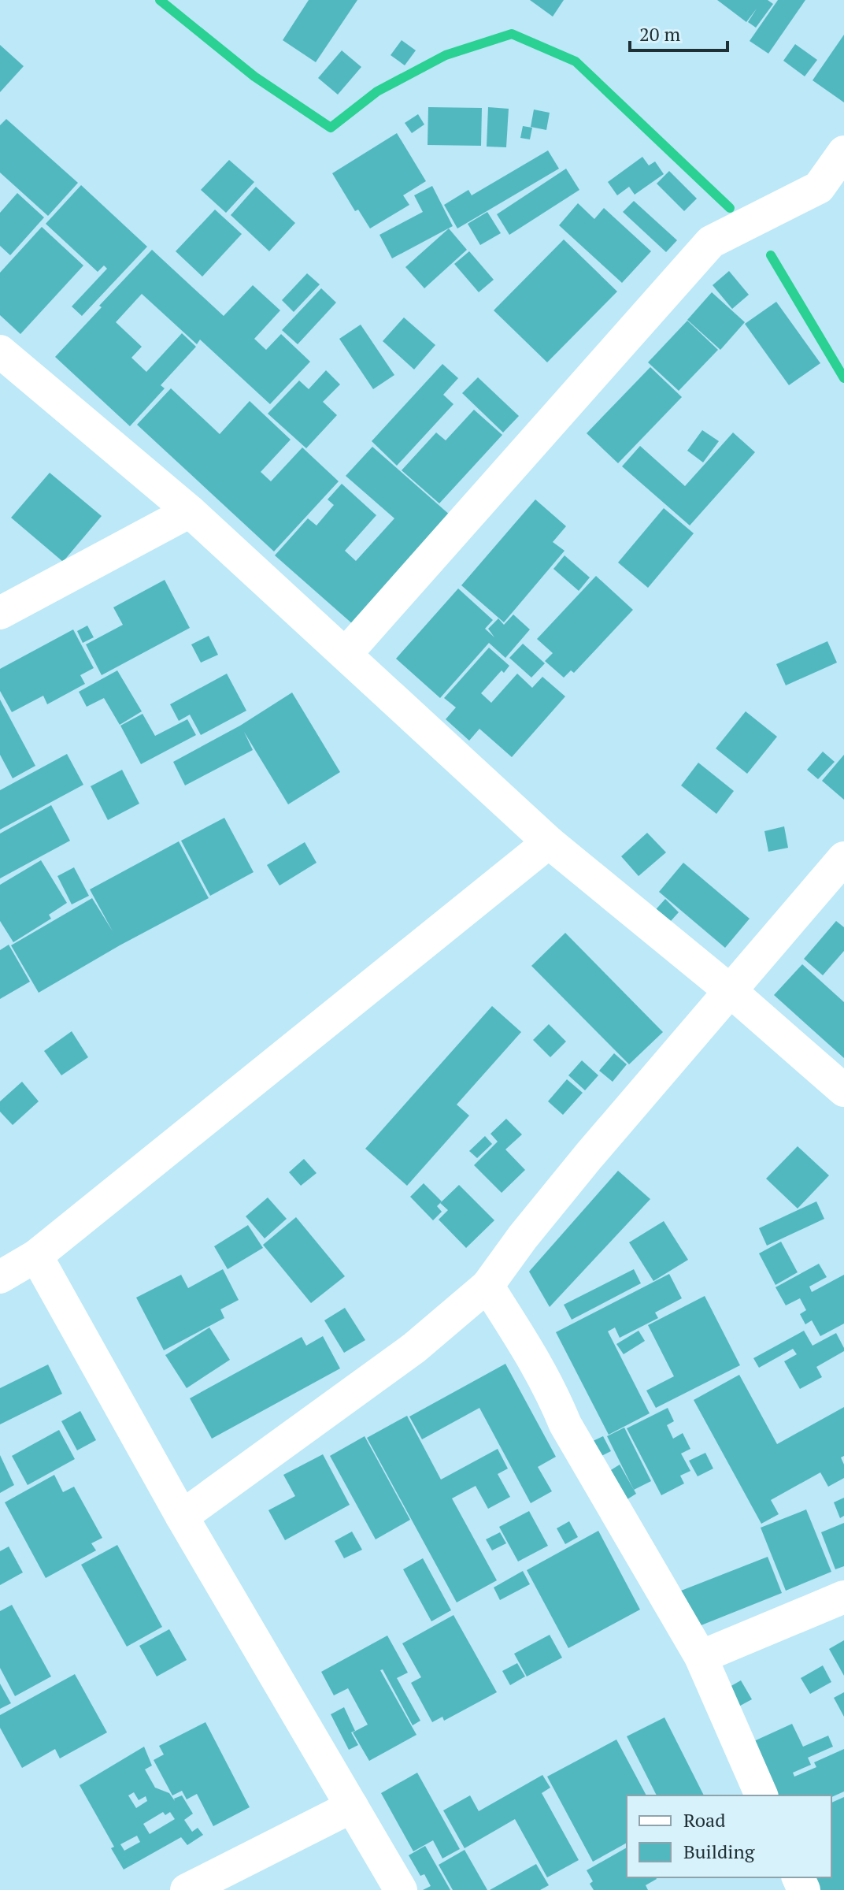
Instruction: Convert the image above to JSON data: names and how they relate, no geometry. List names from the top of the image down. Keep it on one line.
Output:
{"legend":["Road","Building"],"scale_bar":"20 m"}
